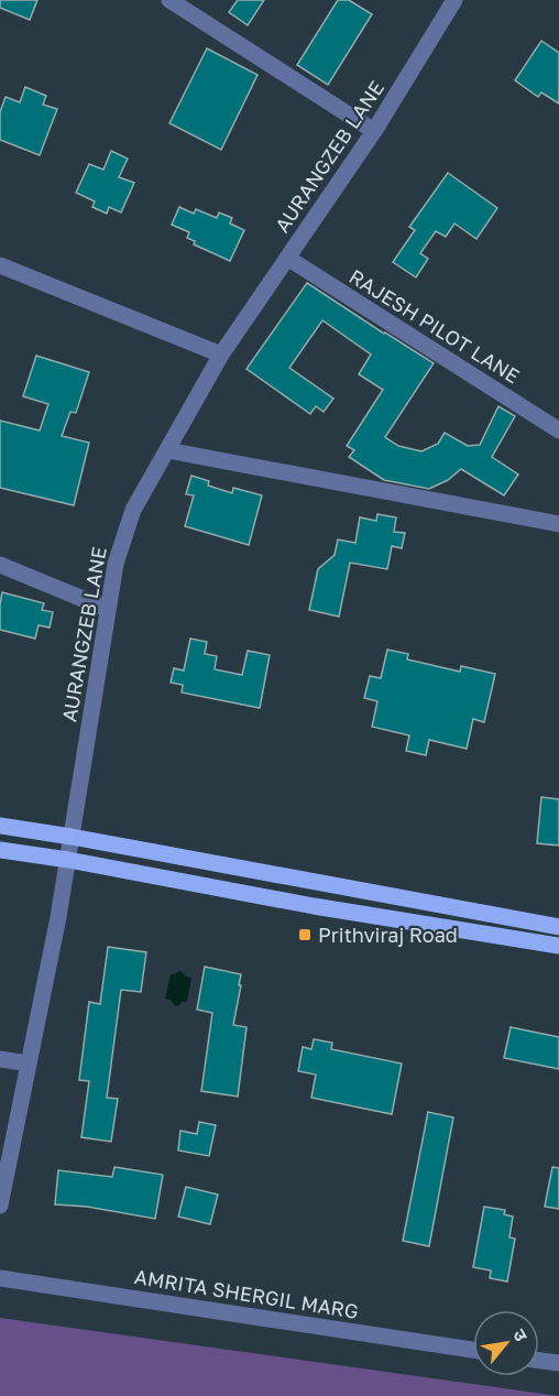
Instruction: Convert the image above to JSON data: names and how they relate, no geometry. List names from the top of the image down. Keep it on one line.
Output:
{"streets":{"street":["AURANGZEB LANE","RAJESH PILOT LANE","AMRITA SHERGIL MARG"]},"crossings":[["AURANGZEB LANE","RAJESH PILOT LANE"]],"places":{"transit":["Prithviraj Road"]},"north":"top right"}
